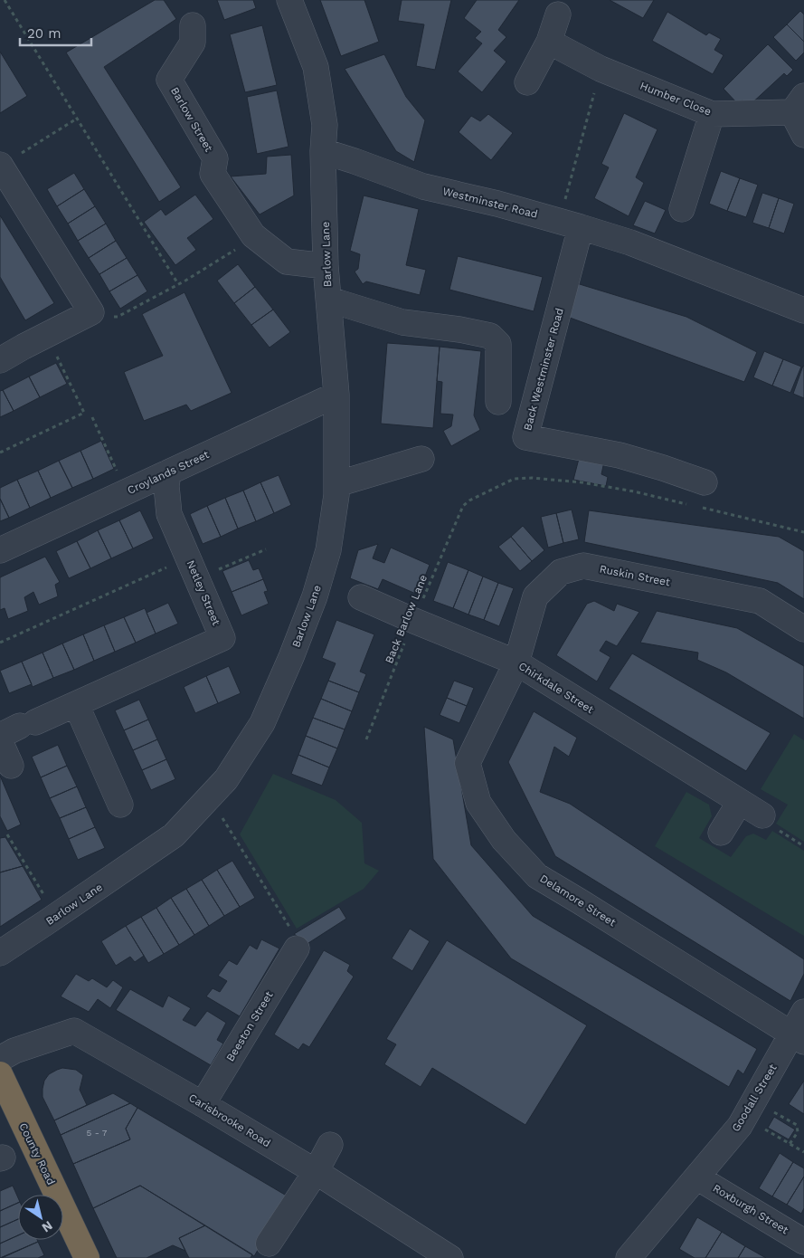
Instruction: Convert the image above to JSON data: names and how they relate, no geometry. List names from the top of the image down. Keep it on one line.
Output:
{"streets":{"highway":["County Road"],"street":["Humber Close","Barlow Street","Westminster Road","Barlow Lane","Back Westminster Road","Croylands Street","Ruskin Street","Netley Street","Chirkdale Street","Delamore Street","Beeston Street","Goodall Street","Carisbrooke Road","Roxburgh Street"],"path":["Back Barlow Lane"]},"crossings":[["Barlow Street","Barlow Lane"],["Westminster Road","Barlow Lane"],["Westminster Road","Back Westminster Road"],["Barlow Lane","Croylands Street"],["Croylands Street","Netley Street"],["Ruskin Street","Chirkdale Street"],["Ruskin Street","Delamore Street"],["Back Barlow Lane","Chirkdale Street"],["Chirkdale Street","Delamore Street"],["Delamore Street","Goodall Street"],["Beeston Street","Carisbrooke Road"],["Goodall Street","Roxburgh Street"]],"house_numbers":["5 - 7"],"scale_bar":"20 m","north":"bottom right"}
